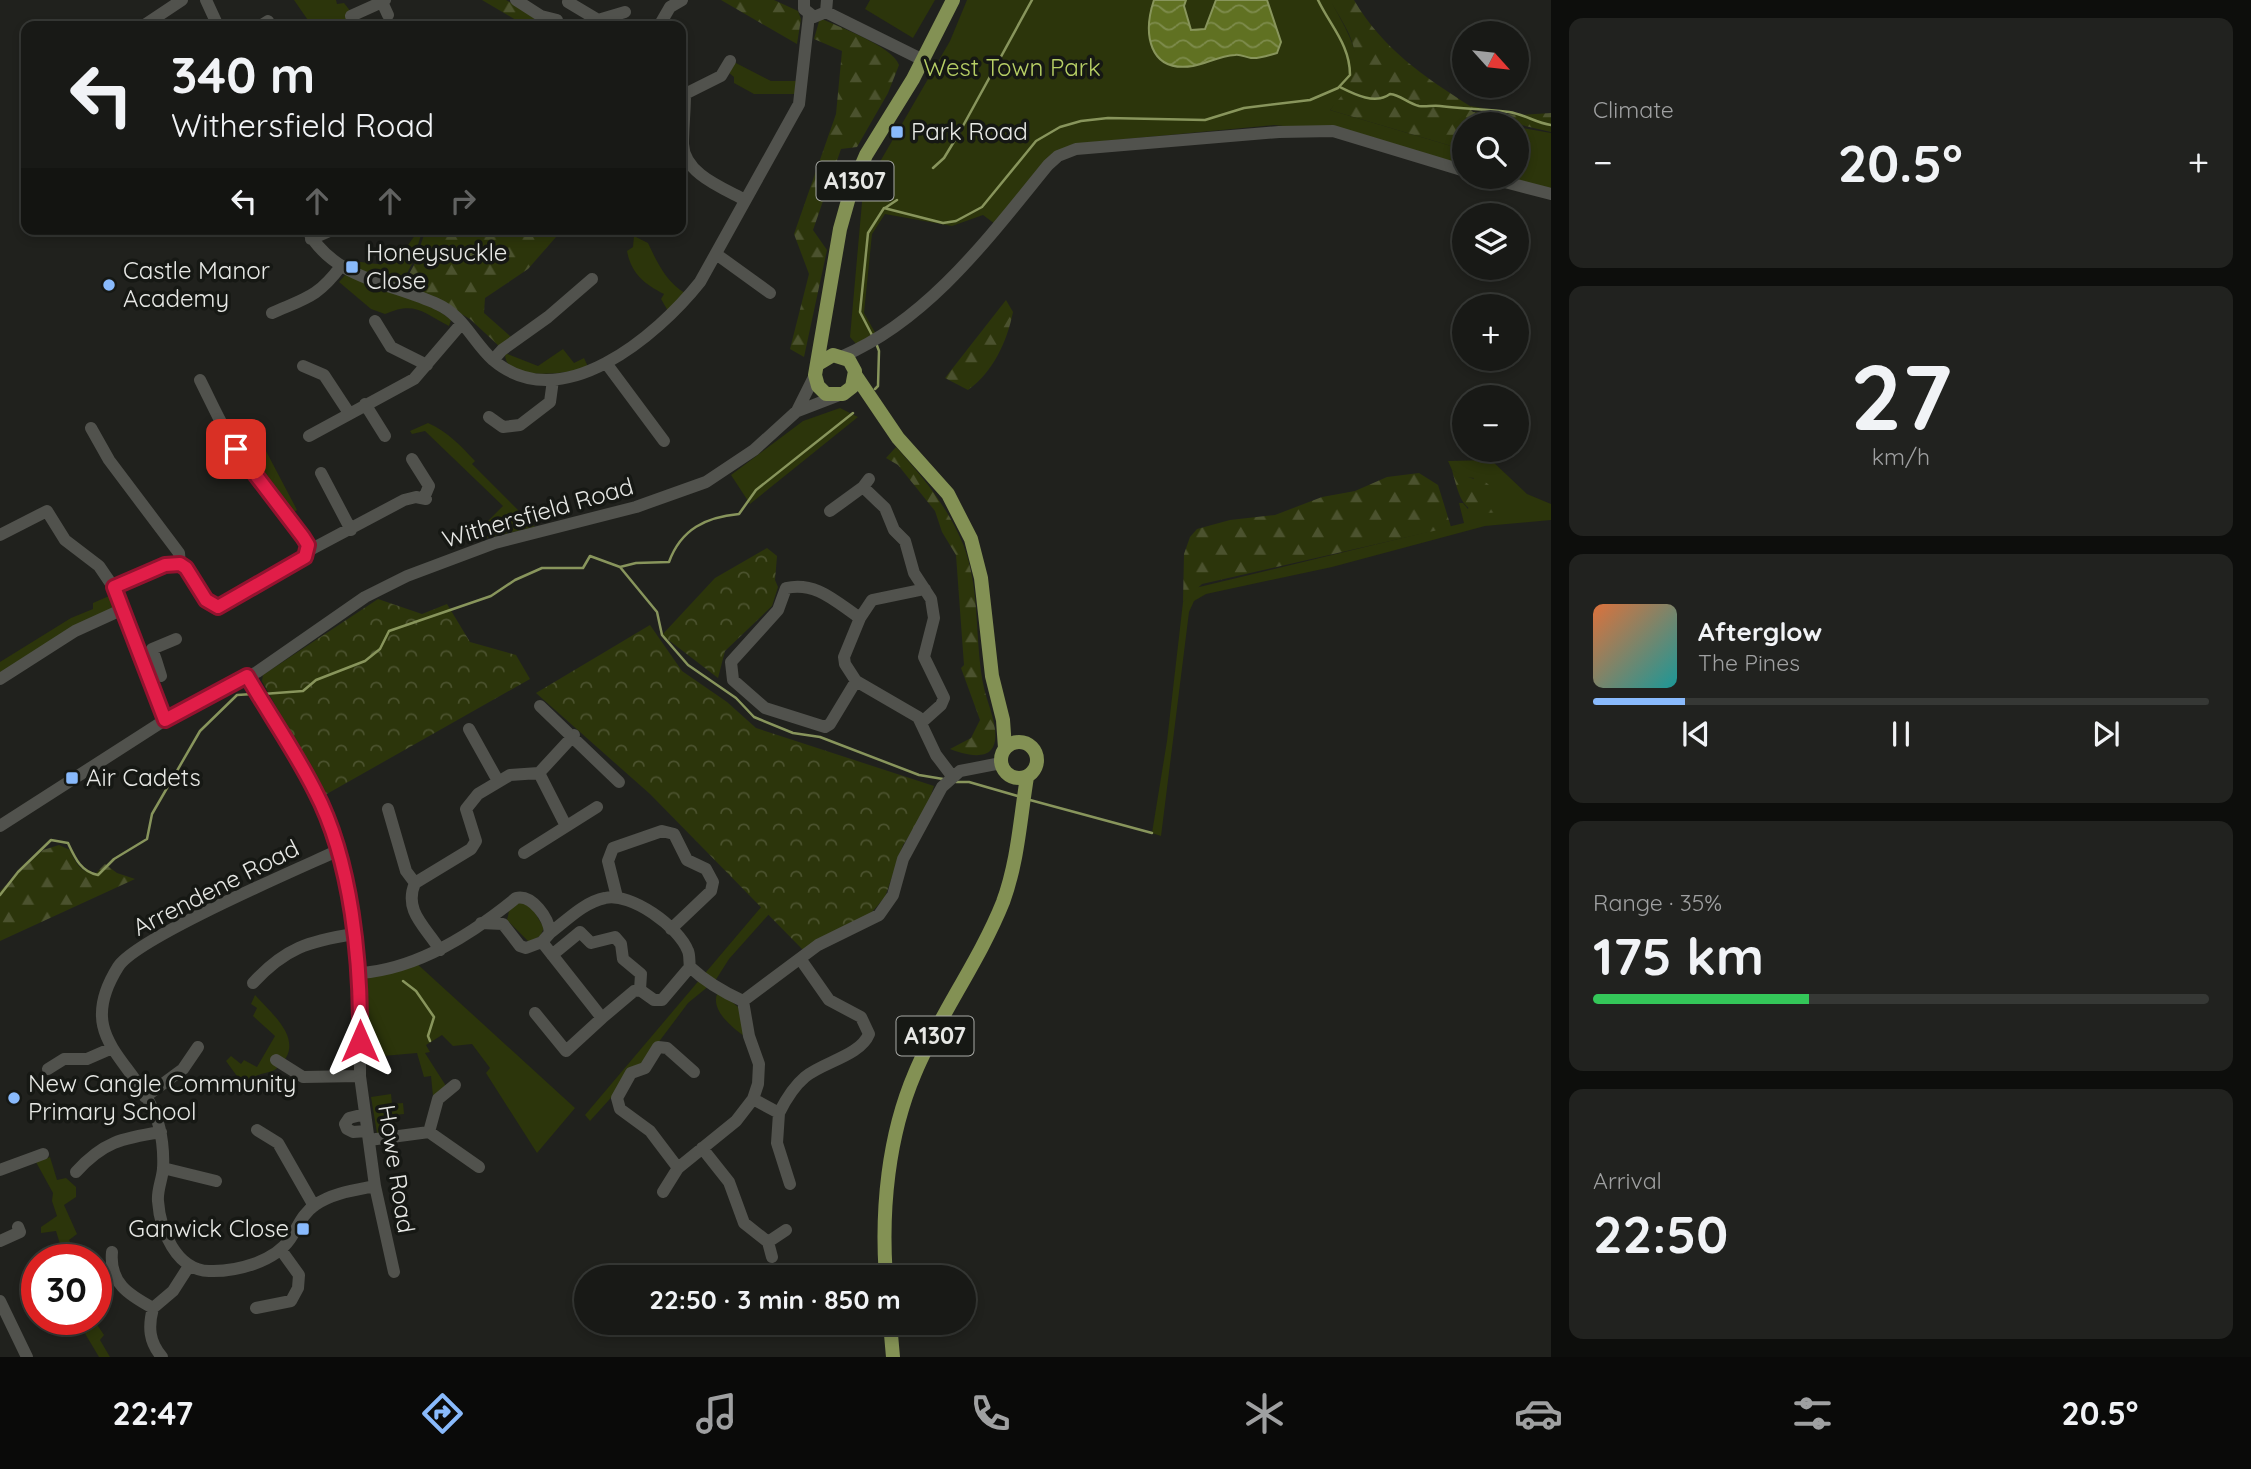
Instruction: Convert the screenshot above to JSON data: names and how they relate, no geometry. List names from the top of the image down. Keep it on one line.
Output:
{"streets":{"main road":["A1307"],"street":["Withersfield Road","Arrendene Road","Howe Road"]},"crossings":[["A1307","Withersfield Road"],["Withersfield Road","Howe Road"],["Arrendene Road","Howe Road"]],"parks":["West Town Park"],"places":{"transit":["Park Road","Honeysuckle Close","Air Cadets","Ganwick Close"],"other":["Castle Manor Academy","New Cangle Community Primary School"]},"north":"bottom right","page":{"tile":["Climate",["27","km/h"],["Range · 35%","175 km"],["Arrival","22:50"]],"map_buttons":["+","−"],"turn":["340 m","Withersfield Road"],"heat":["−","20.5°","+"],"song":["Afterglow","The Pines"],"limit":"30","trip":"22:50 · 3 min · 850 m","tabs":["22:47","20.5°"]}}
